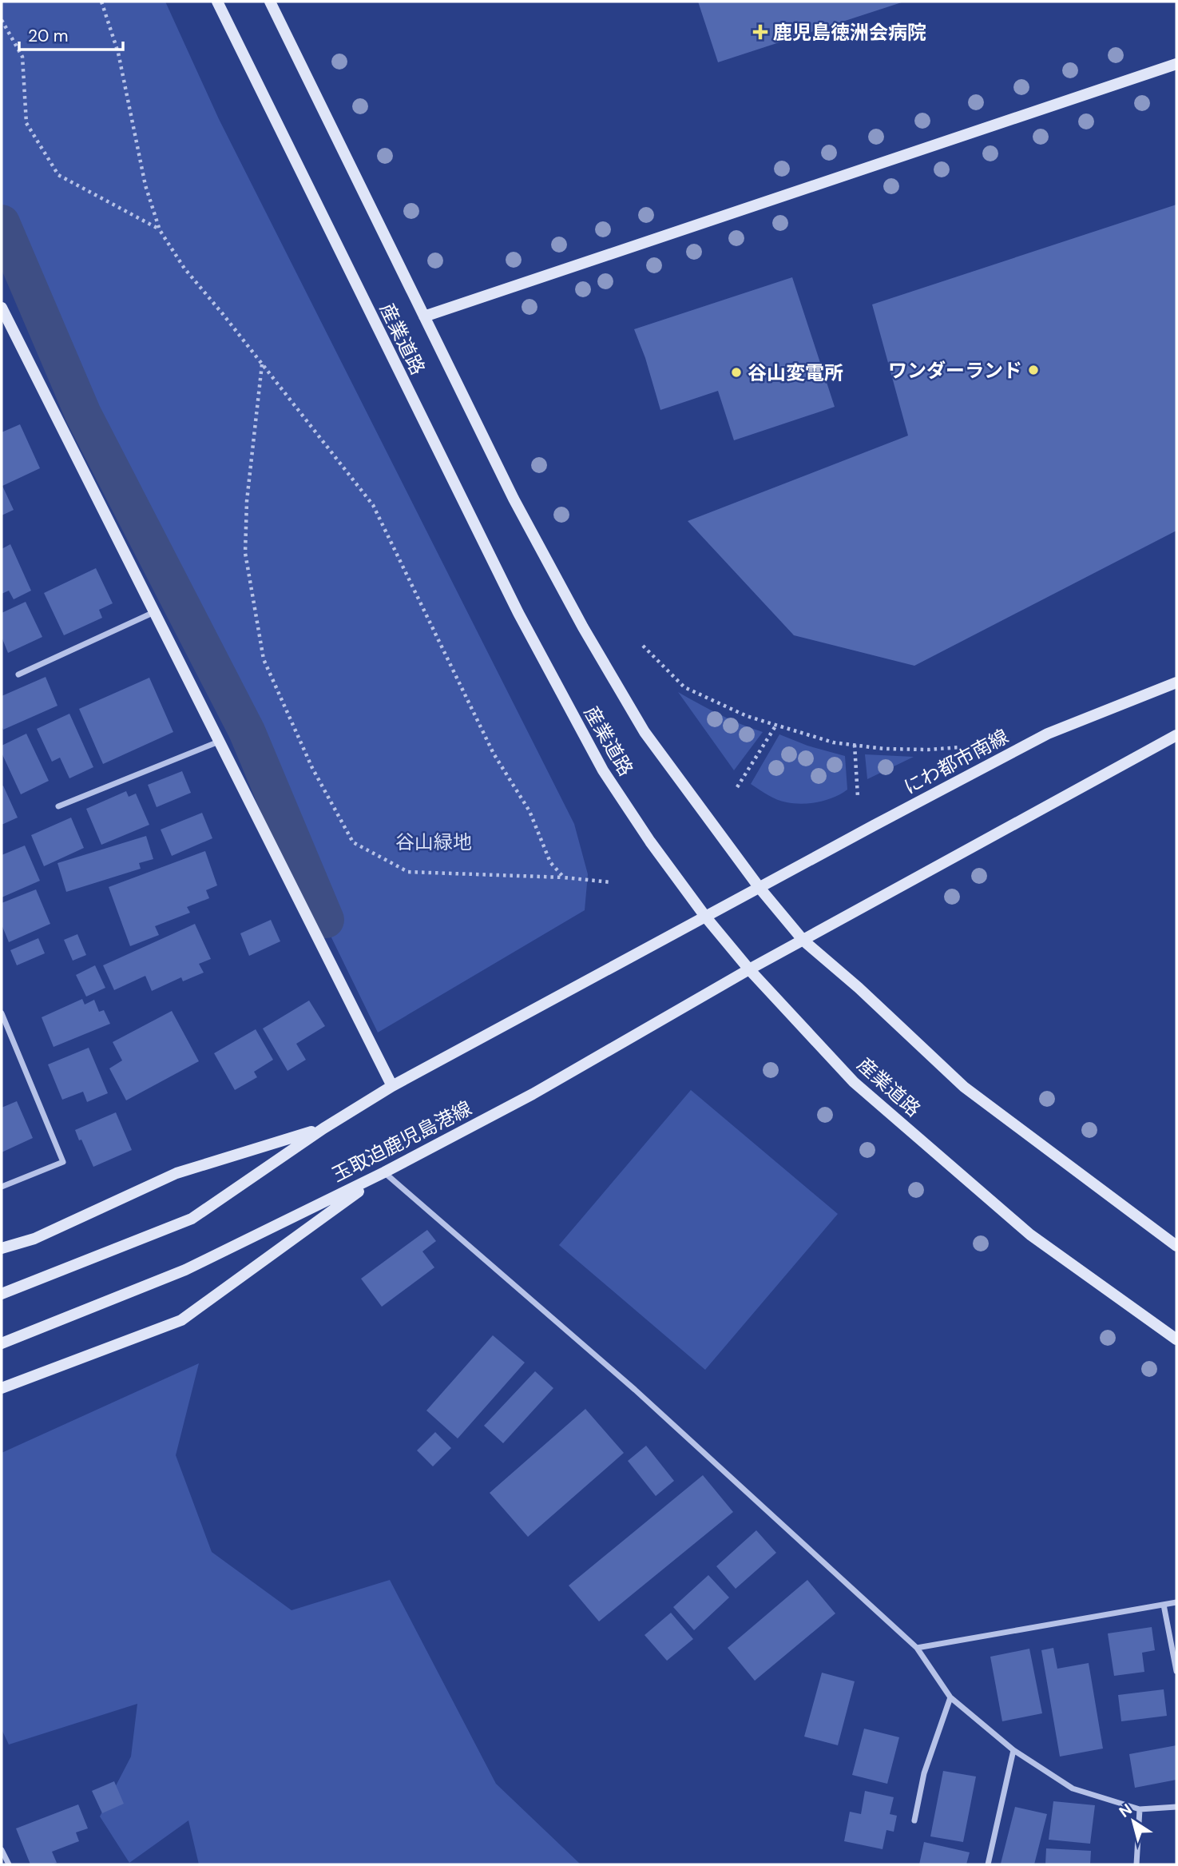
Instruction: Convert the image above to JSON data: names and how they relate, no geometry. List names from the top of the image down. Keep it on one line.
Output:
{"streets":{"main road":["産業道路","にわ都市南線","玉取迫鹿児島港線"]},"crossings":[["産業道路","にわ都市南線"],["産業道路","玉取迫鹿児島港線"]],"parks":["谷山緑地"],"places":{"health":["鹿児島徳洲会病院"],"other":["ワンダーランド","谷山変電所"]},"scale_bar":"20 m","north":"top left"}
